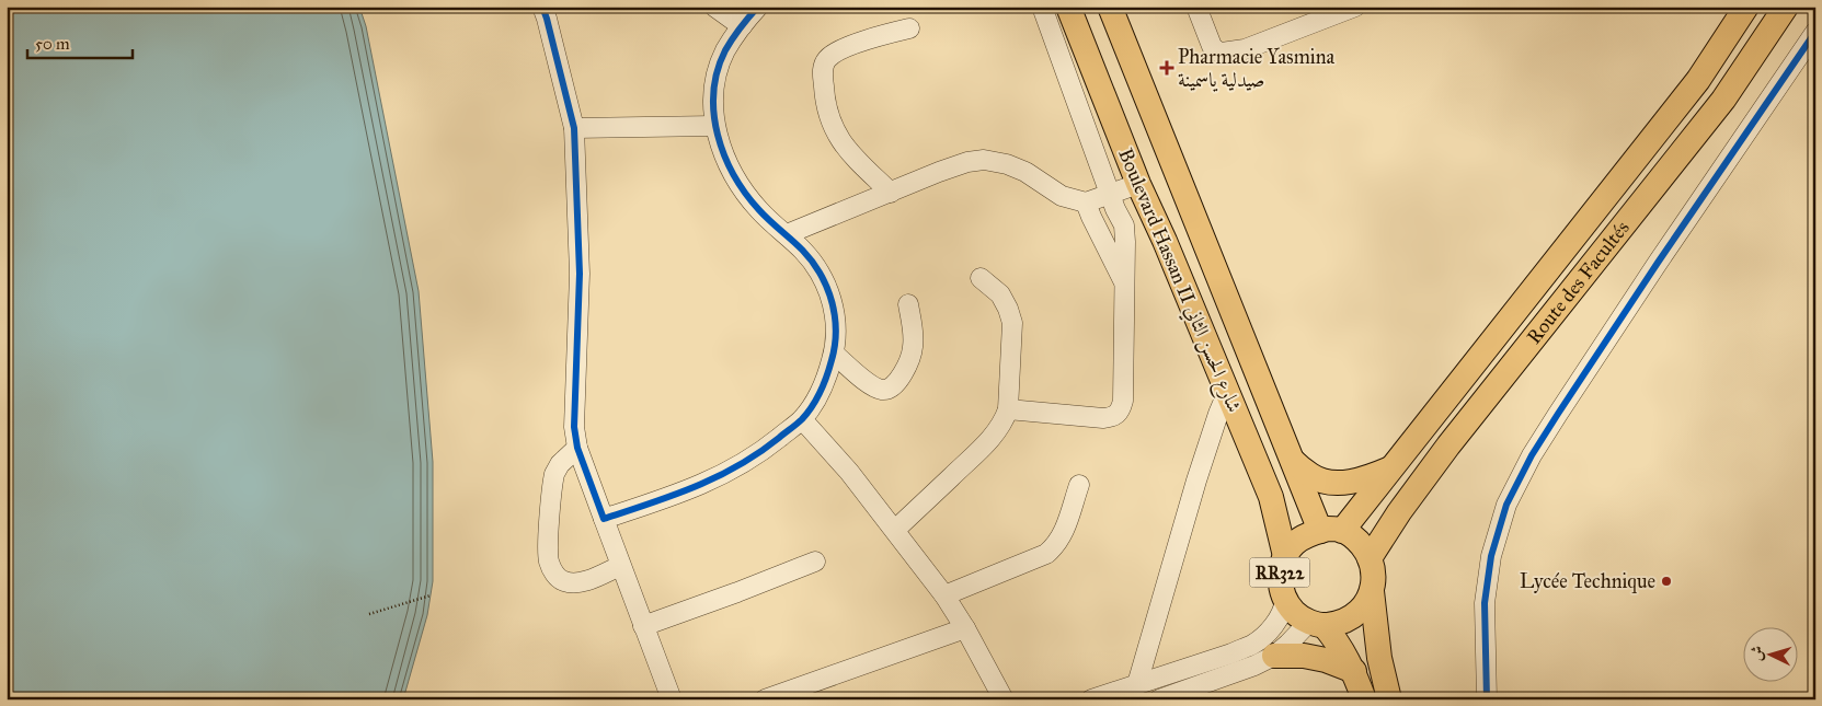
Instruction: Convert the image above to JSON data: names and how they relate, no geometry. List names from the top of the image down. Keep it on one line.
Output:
{"streets":{"main road":["Boulevard Hassan II شارع الحسن الثاني","Route des Facultés","RR322"]},"crossings":[["Boulevard Hassan II شارع الحسن الثاني","Route des Facultés"],["Boulevard Hassan II شارع الحسن الثاني","RR322"],["Route des Facultés","RR322"]],"places":{"health":["Pharmacie Yasmina صيدلية ياسمينة"],"other":["Lycée Technique"]},"scale_bar":"50 m","north":"left"}
